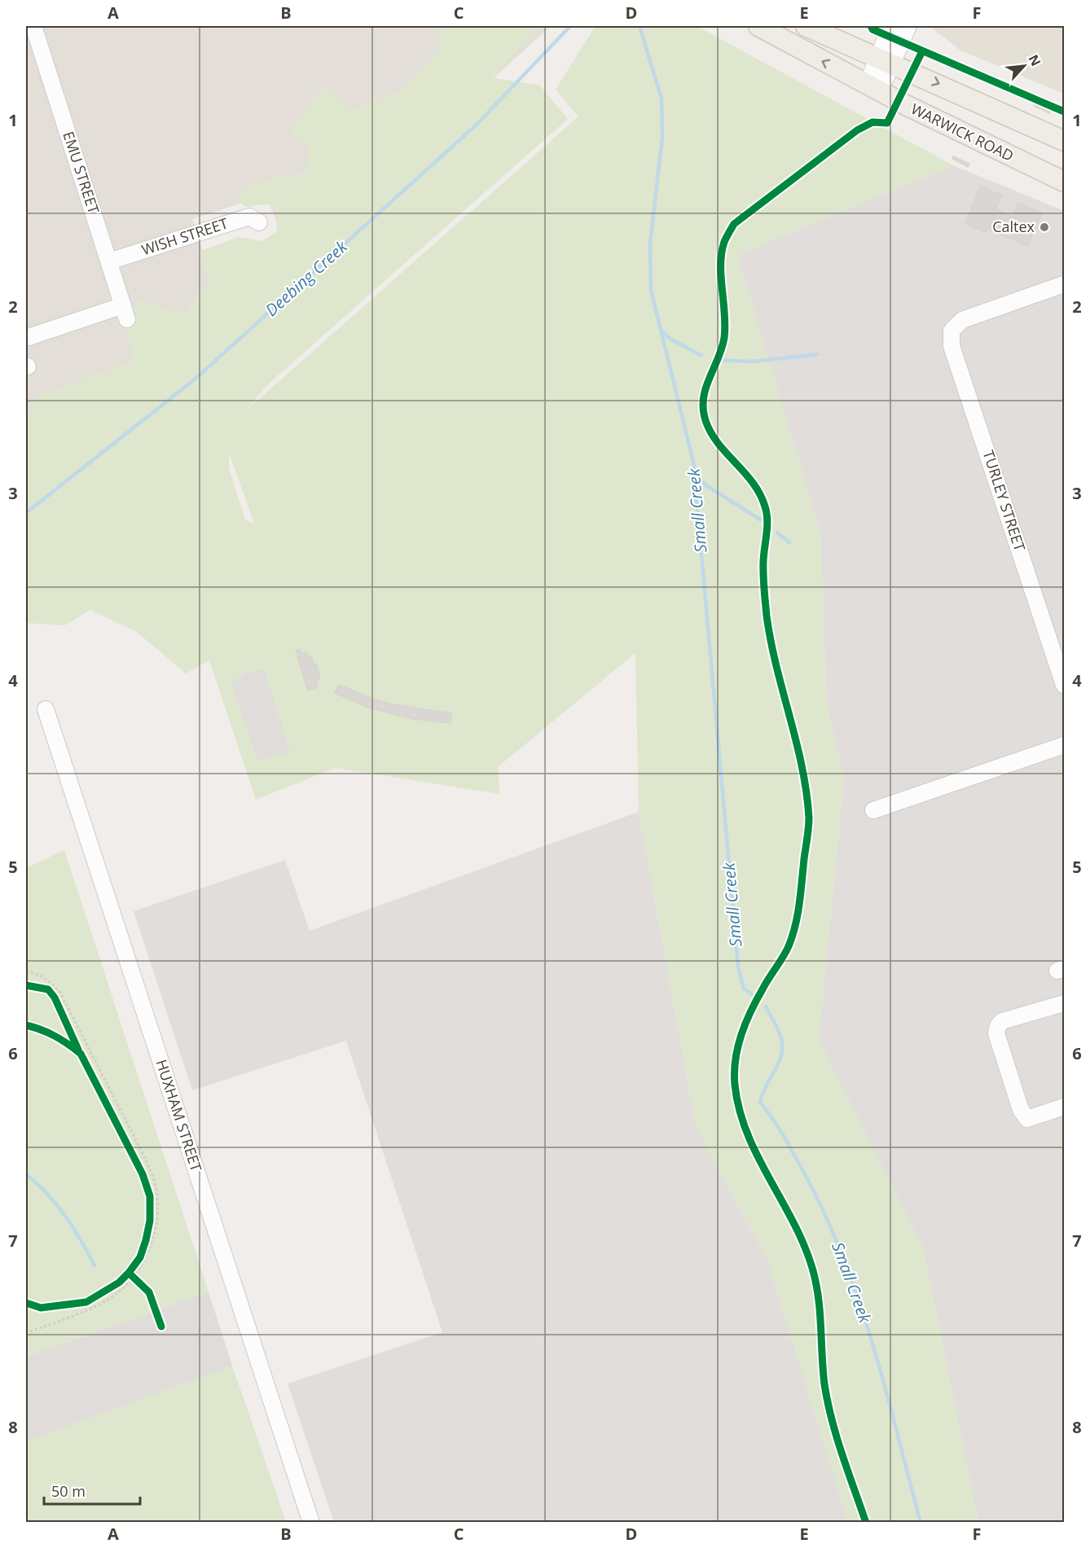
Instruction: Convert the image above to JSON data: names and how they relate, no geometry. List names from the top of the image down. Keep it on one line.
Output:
{"streets":{"main road":["WARWICK ROAD"],"street":["EMU STREET","WISH STREET","TURLEY STREET","HUXHAM STREET"]},"crossings":[["EMU STREET","WISH STREET"]],"water":["Deebing Creek","Small Creek"],"places":["Caltex"],"scale_bar":"50 m","north":"top right","grid":{"columns":["A","B","C","D","E","F"],"rows":["1","2","3","4","5","6","7","8"]}}
